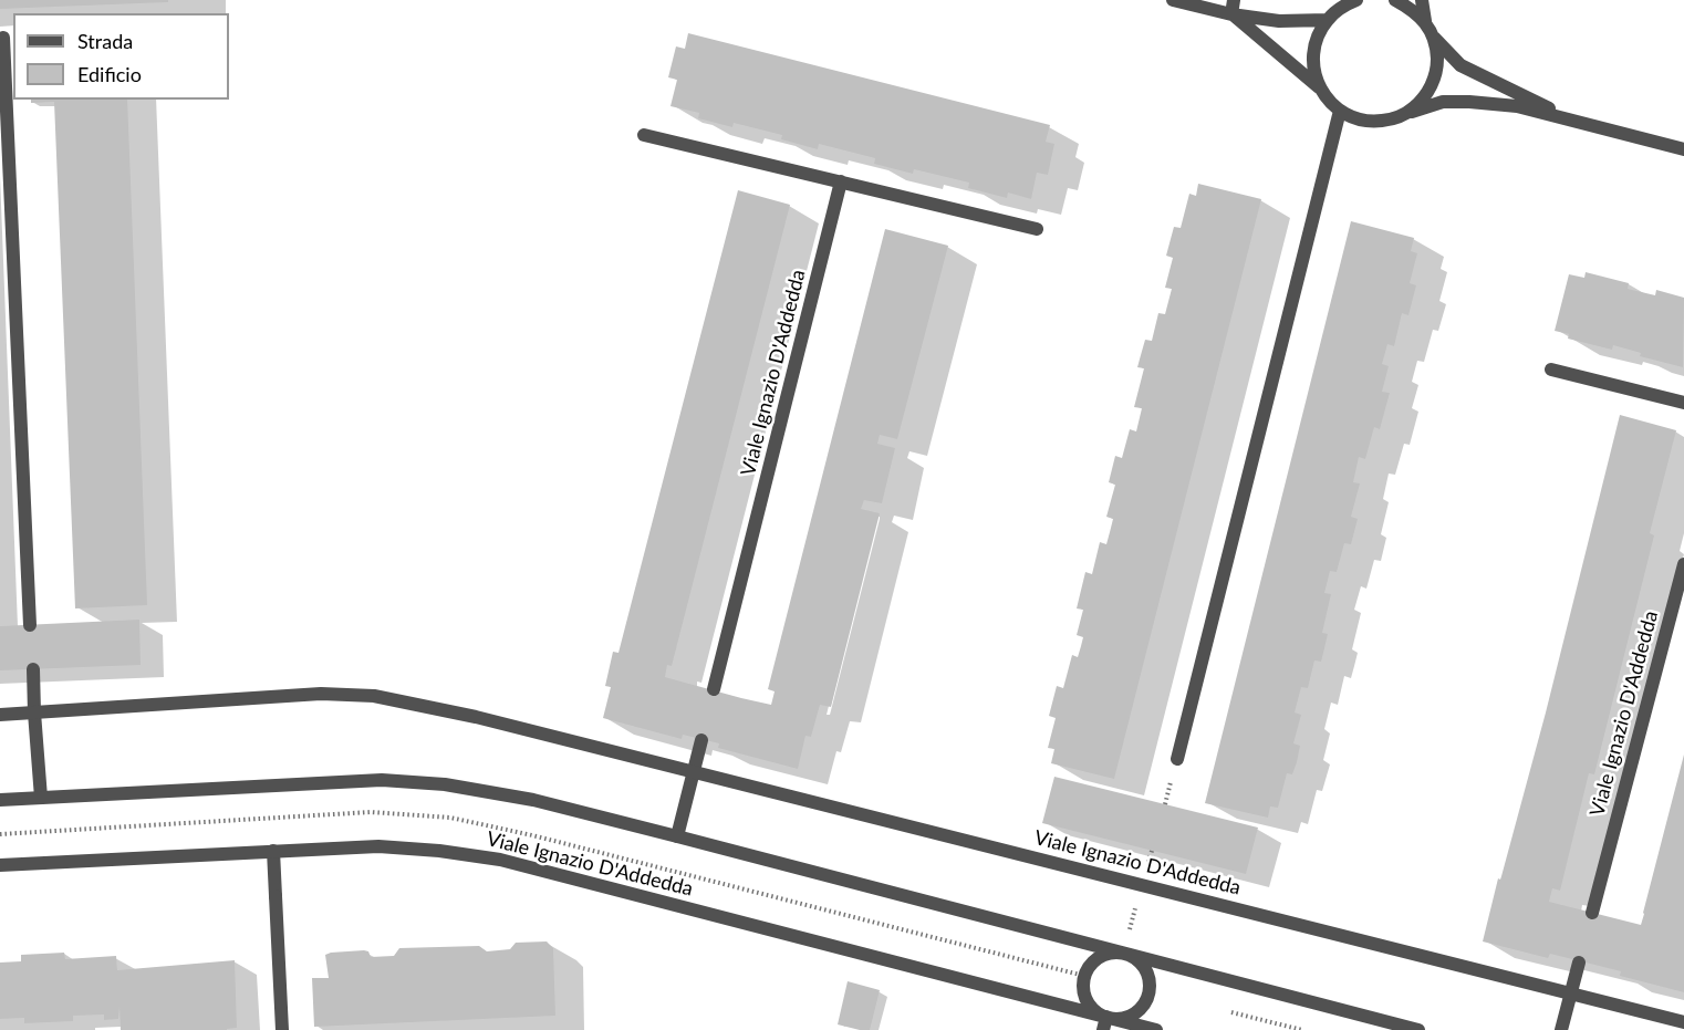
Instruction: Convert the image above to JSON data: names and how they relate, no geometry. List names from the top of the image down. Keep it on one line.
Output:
{"streets":{"street":["Viale Ignazio D'Addedda"]},"legend":["Strada","Edificio"]}
